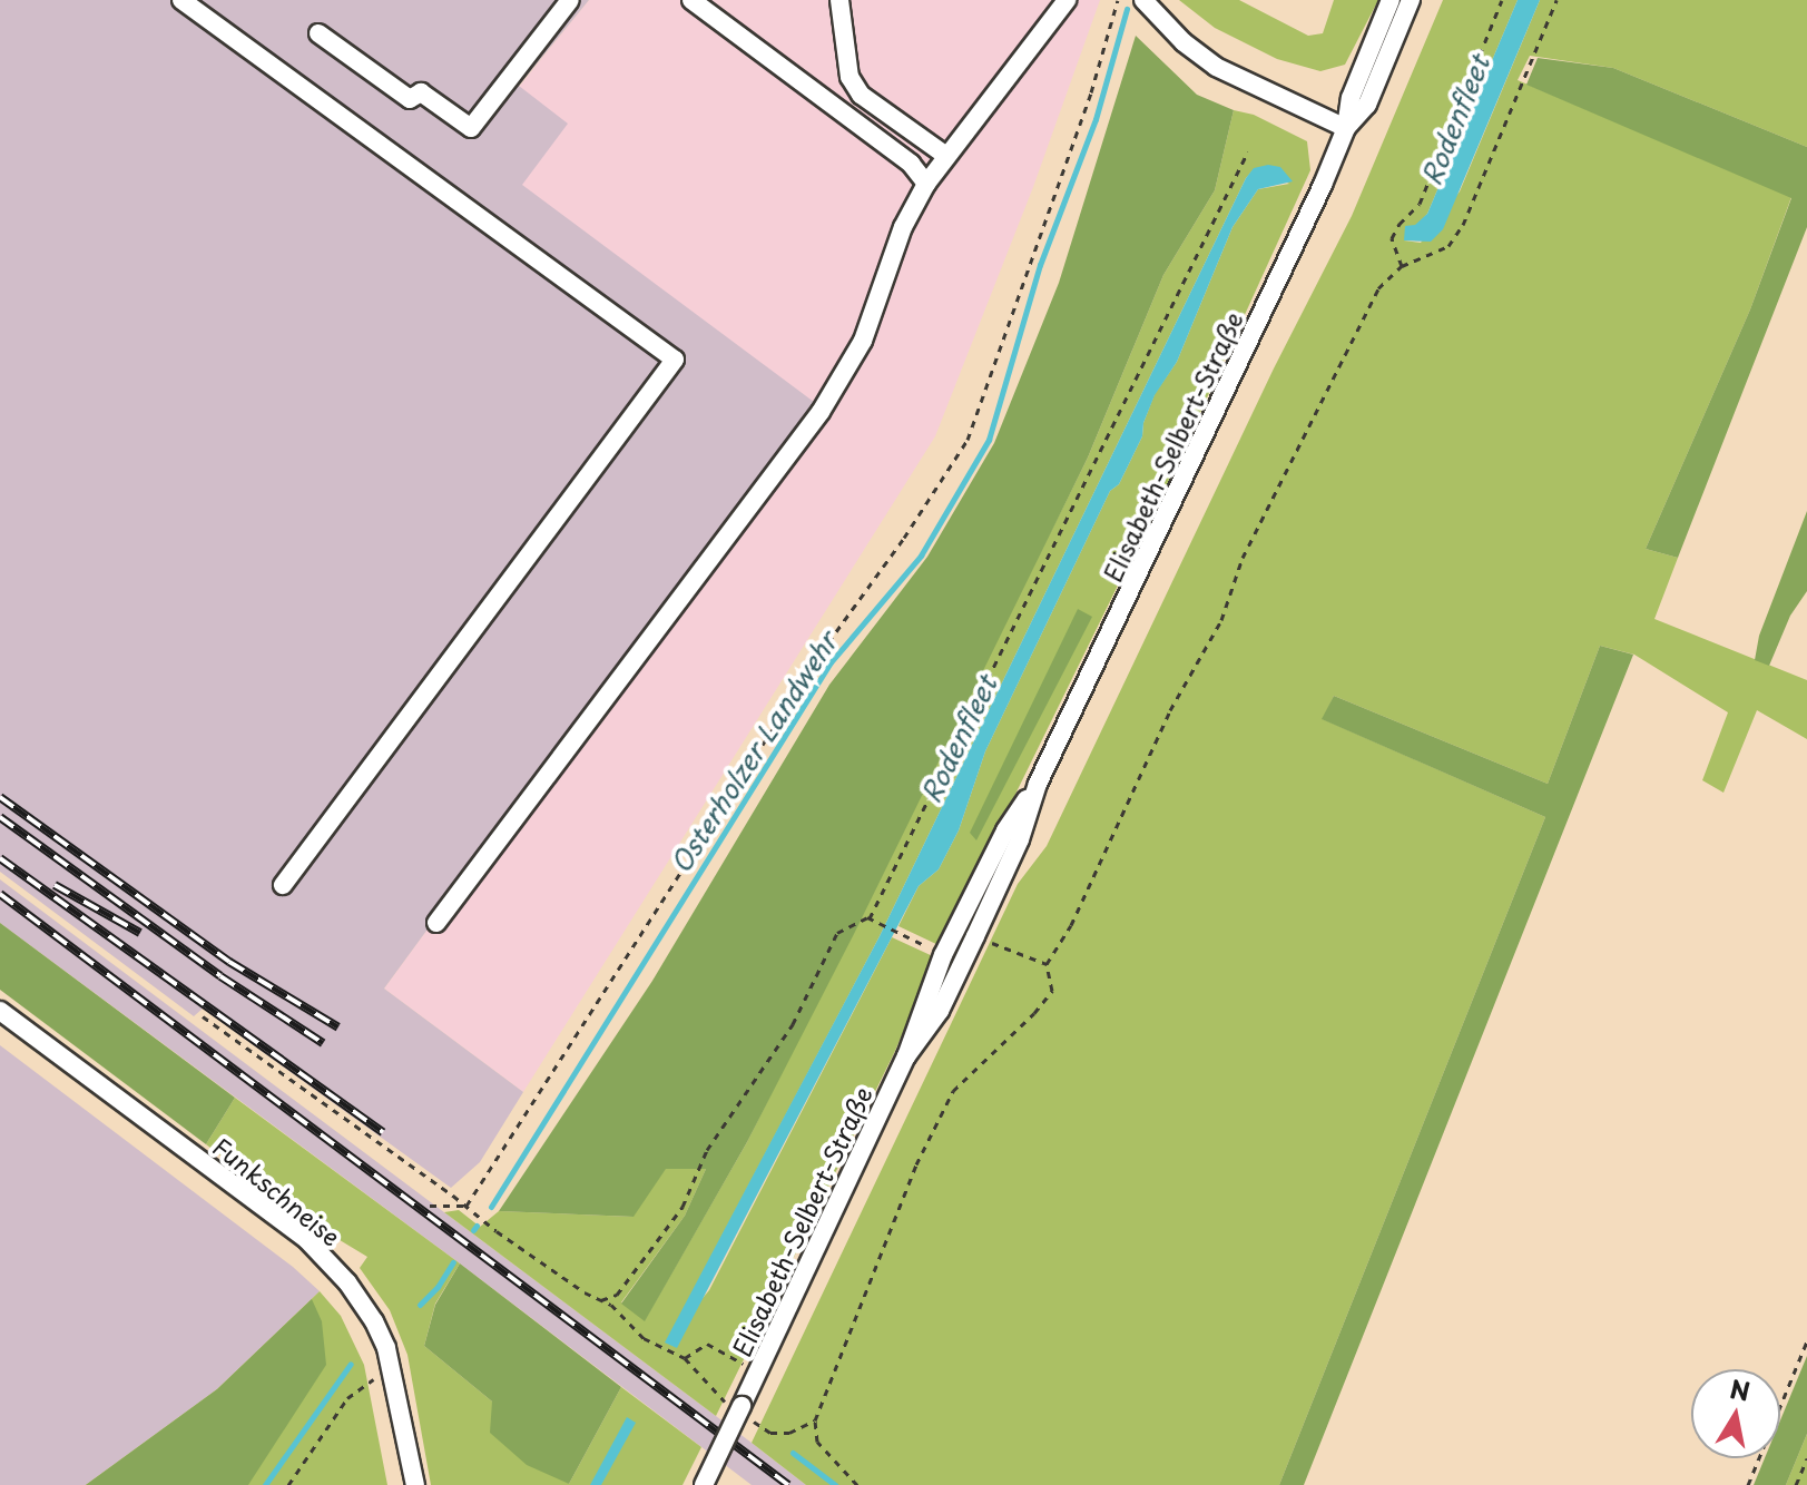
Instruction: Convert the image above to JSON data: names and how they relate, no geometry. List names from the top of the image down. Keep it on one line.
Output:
{"streets":{"street":["Elisabeth-Selbert-Straße","Funkschneise"]},"water":["Rodenfleet","Osterholzer Landwehr"],"north":"top"}
